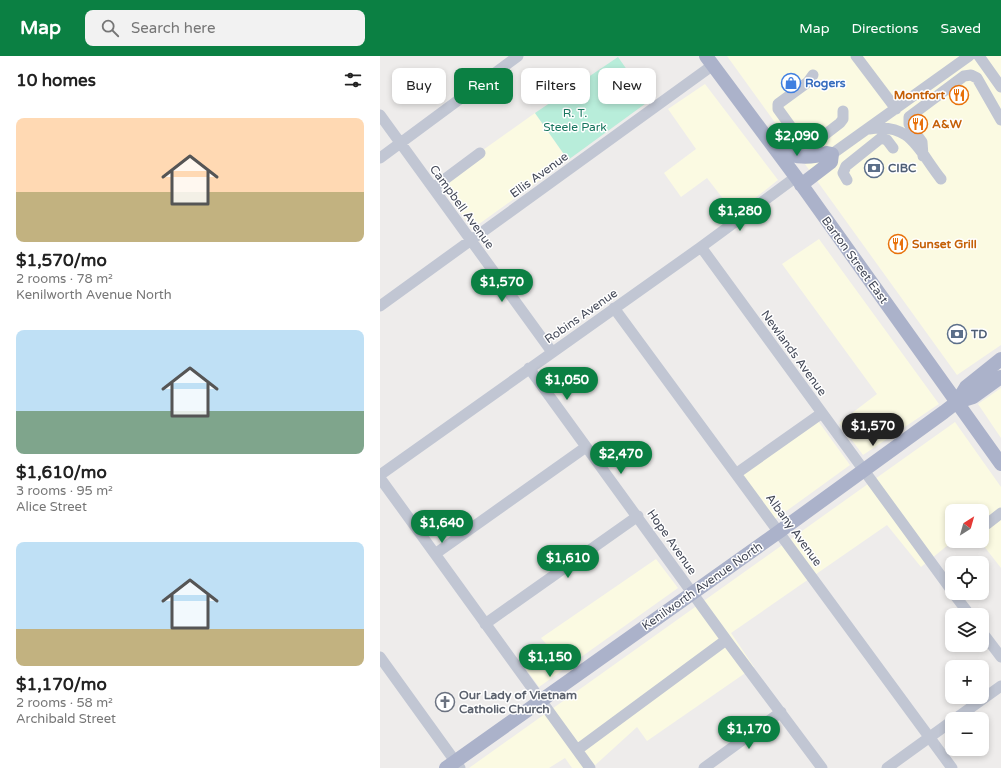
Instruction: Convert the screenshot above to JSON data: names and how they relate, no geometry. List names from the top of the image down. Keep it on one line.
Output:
{"streets":{"main road":["Barton Street East","Kenilworth Avenue North"],"street":["Ellis Avenue","Campbell Avenue","Robins Avenue","Newlands Avenue","Albany Avenue","Hope Avenue"]},"crossings":[["Ellis Avenue","Campbell Avenue"],["Ellis Avenue","Barton Street East"],["Campbell Avenue","Robins Avenue"],["Barton Street East","Robins Avenue"],["Barton Street East","Kenilworth Avenue North"],["Robins Avenue","Newlands Avenue"],["Robins Avenue","Albany Avenue"],["Robins Avenue","Hope Avenue"],["Newlands Avenue","Kenilworth Avenue North"],["Albany Avenue","Kenilworth Avenue North"],["Hope Avenue","Kenilworth Avenue North"]],"parks":["R. T. Steele Park"],"places":{"shop":["Rogers"],"restaurant":["Montfort","A&W","Sunset Grill"],"bank":["CIBC","TD"],"church":["Our Lady of Vietnam Catholic Church"]},"north":"top right","page":{"header":"Map","search":"Search here","nav":["Map","Directions","Saved"],"heading":"10 homes","chip":["Buy","Rent","Filters","New"],"list":[{"name":"$1,570/mo","note":"2 rooms · 78 m² · Kenilworth Avenue North"},{"name":"$1,610/mo","note":"3 rooms · 95 m² · Alice Street"},{"name":"$1,170/mo","note":"2 rooms · 58 m² · Archibald Street"}],"price":["$2,090","$1,280","$1,570","$1,050","$1,570","$2,470","$1,640","$1,610","$1,150","$1,170"],"map_buttons":["+","−"]}}
